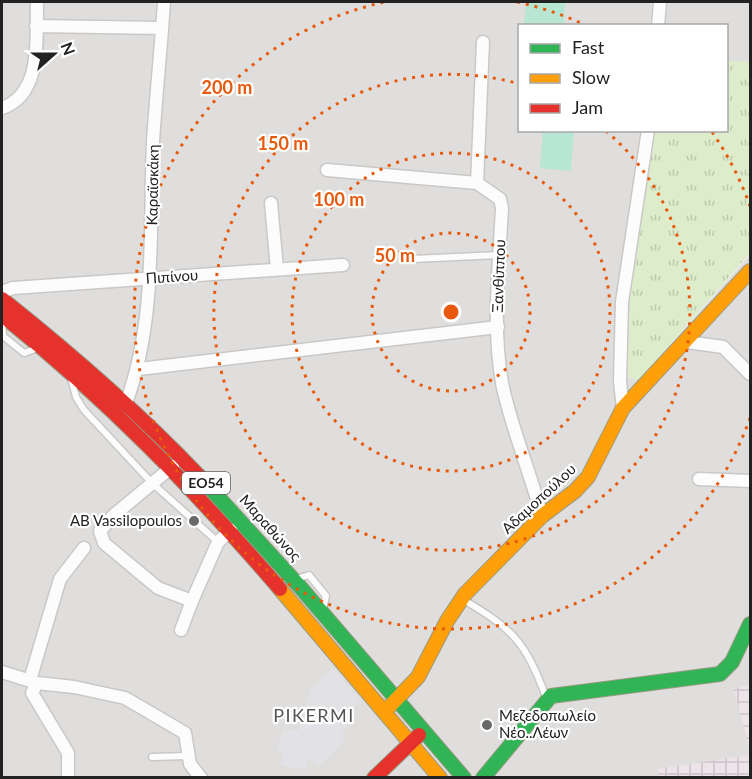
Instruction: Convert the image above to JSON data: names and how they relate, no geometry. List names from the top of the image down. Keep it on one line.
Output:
{"streets":{"main road":["ΕΟ54","Αδαμοπούλου","Μαραθώνος"],"street":["Καραϊσκάκη","Ξανθίππου","Πιπίνου"]},"crossings":[["Καραϊσκάκη","Πιπίνου"],["Καραϊσκάκη","Μαραθώνος"],["Ξανθίππου","Αδαμοπούλου"],["Αδαμοπούλου","Μαραθώνος"]],"districts":["PIKERMI"],"places":["AB Vassilopoulos","Μεζεδοπωλείο Νέο..Λέων"],"legend":["Fast","Slow","Jam"],"north":"right","rings":["200 m","150 m","100 m","50 m"]}
